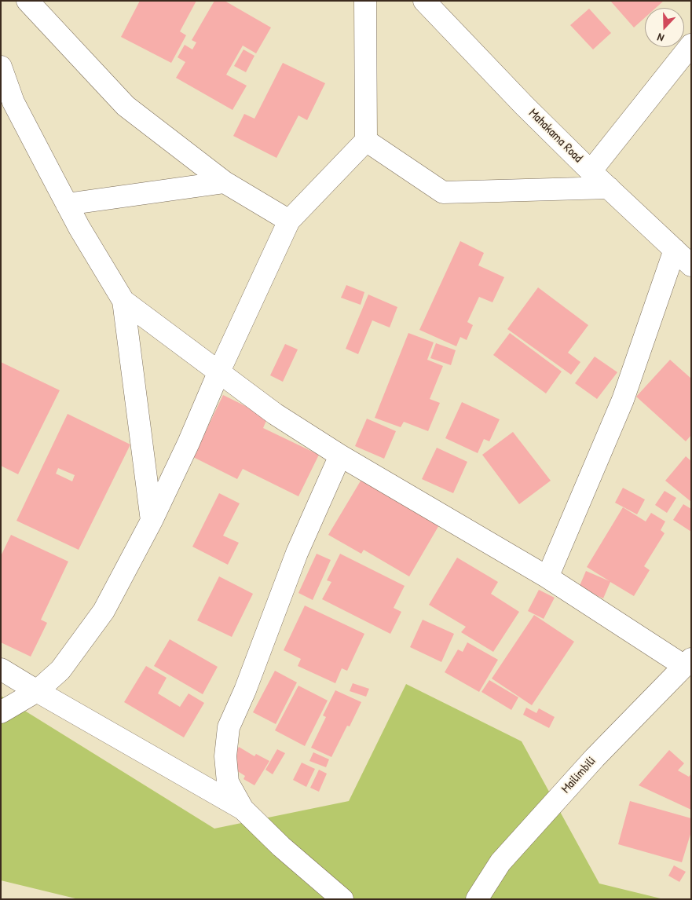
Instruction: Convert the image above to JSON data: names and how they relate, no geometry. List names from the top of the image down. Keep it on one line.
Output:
{"streets":{"street":["Mahakama Road","Mailimbili"]},"north":"bottom"}
